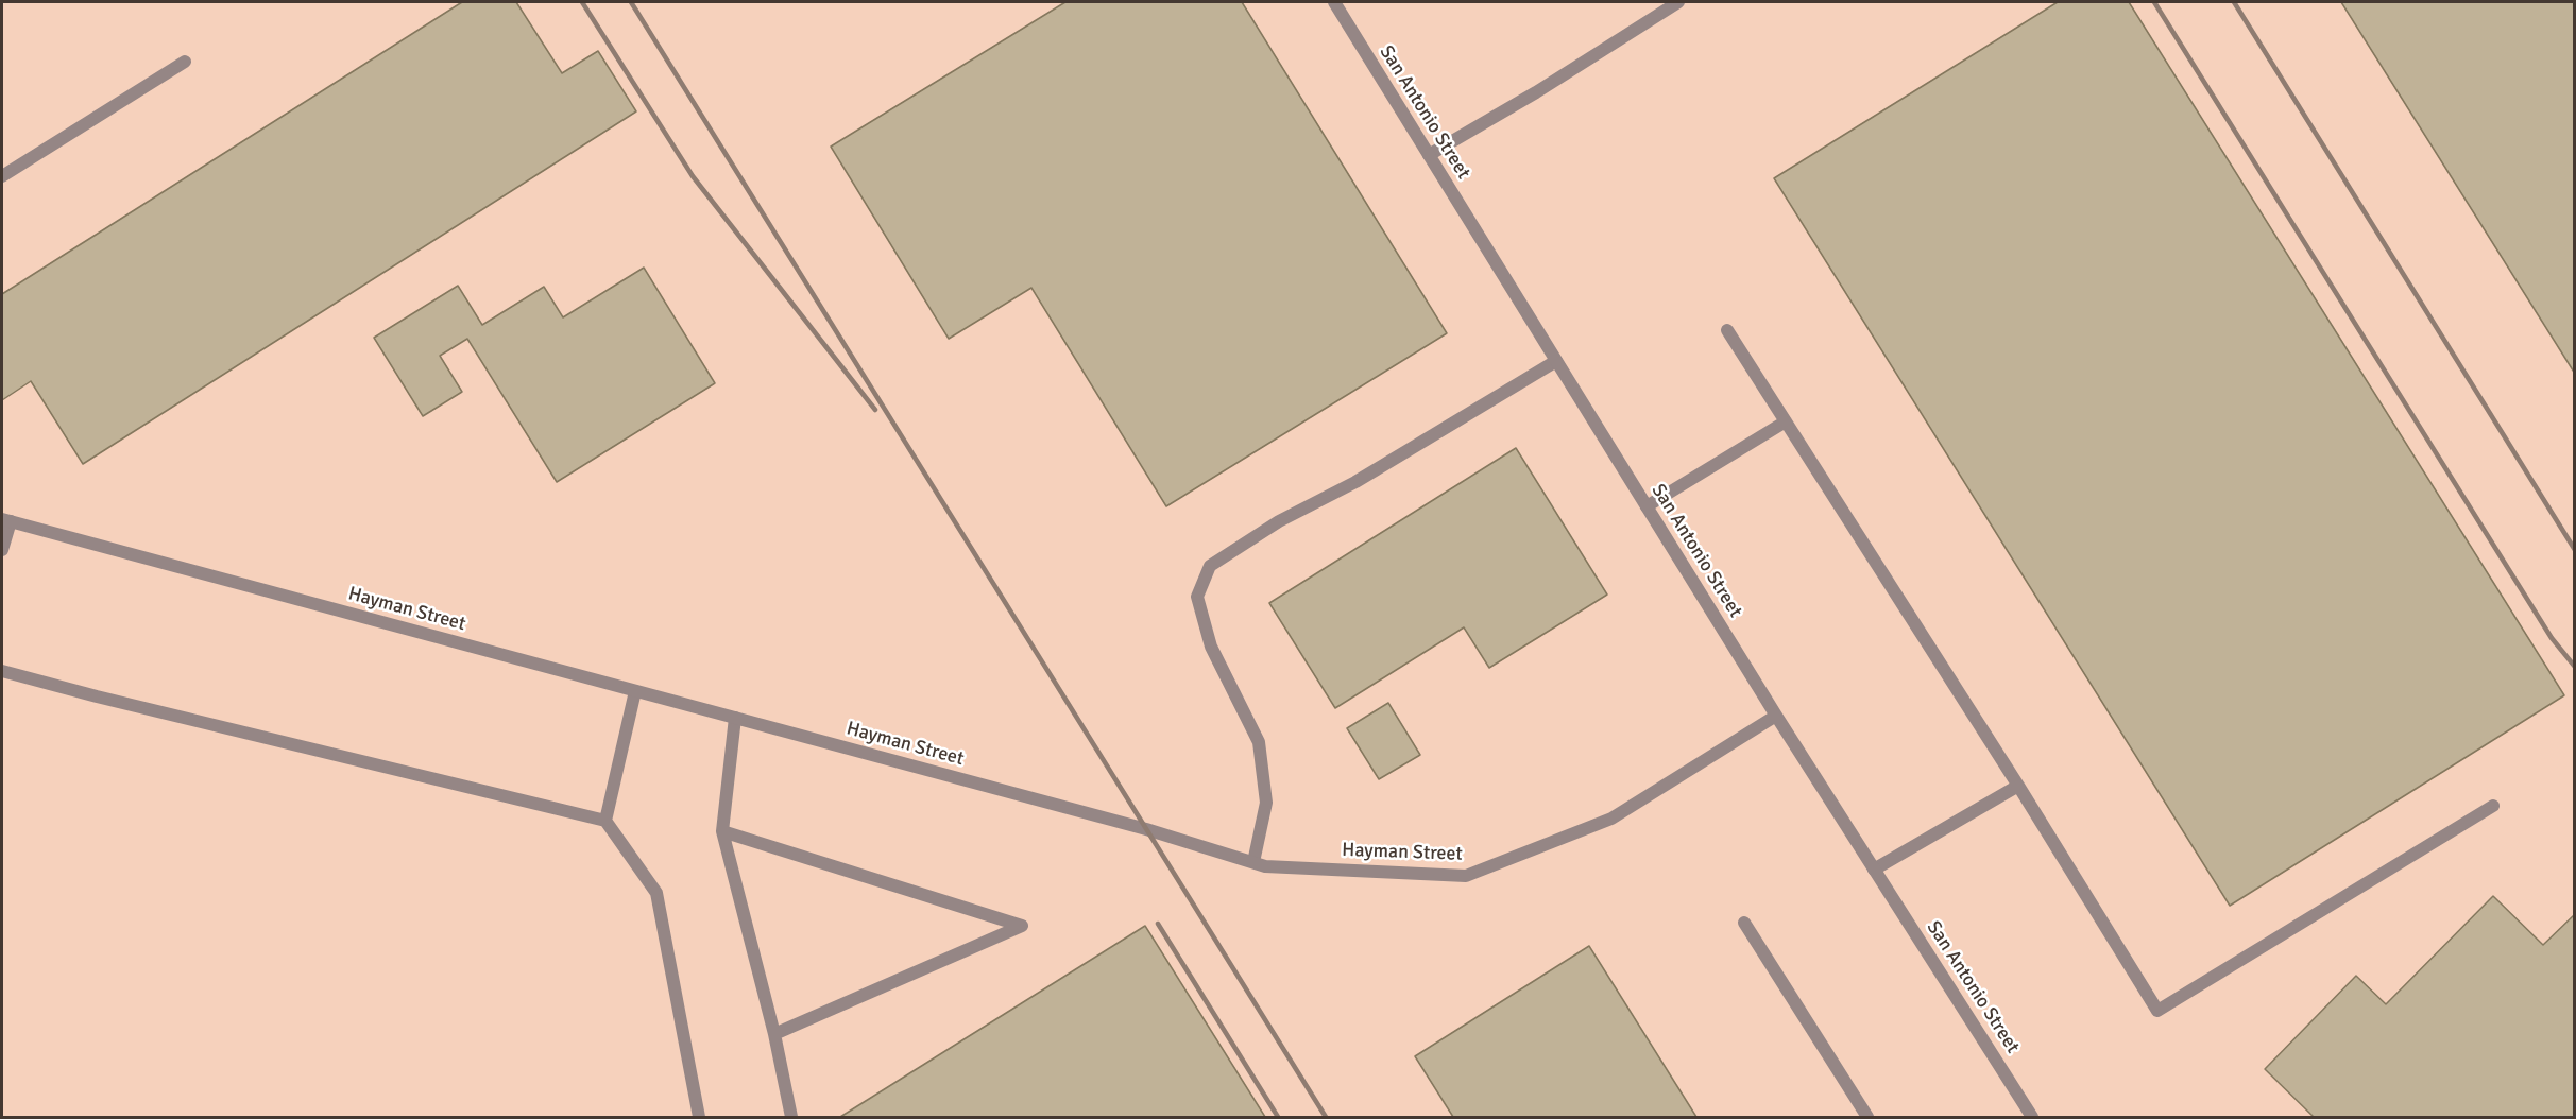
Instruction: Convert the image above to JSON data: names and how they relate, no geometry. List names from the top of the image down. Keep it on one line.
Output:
{"streets":{"street":["San Antonio Street","Hayman Street"]},"crossings":[["San Antonio Street","Hayman Street"]]}
